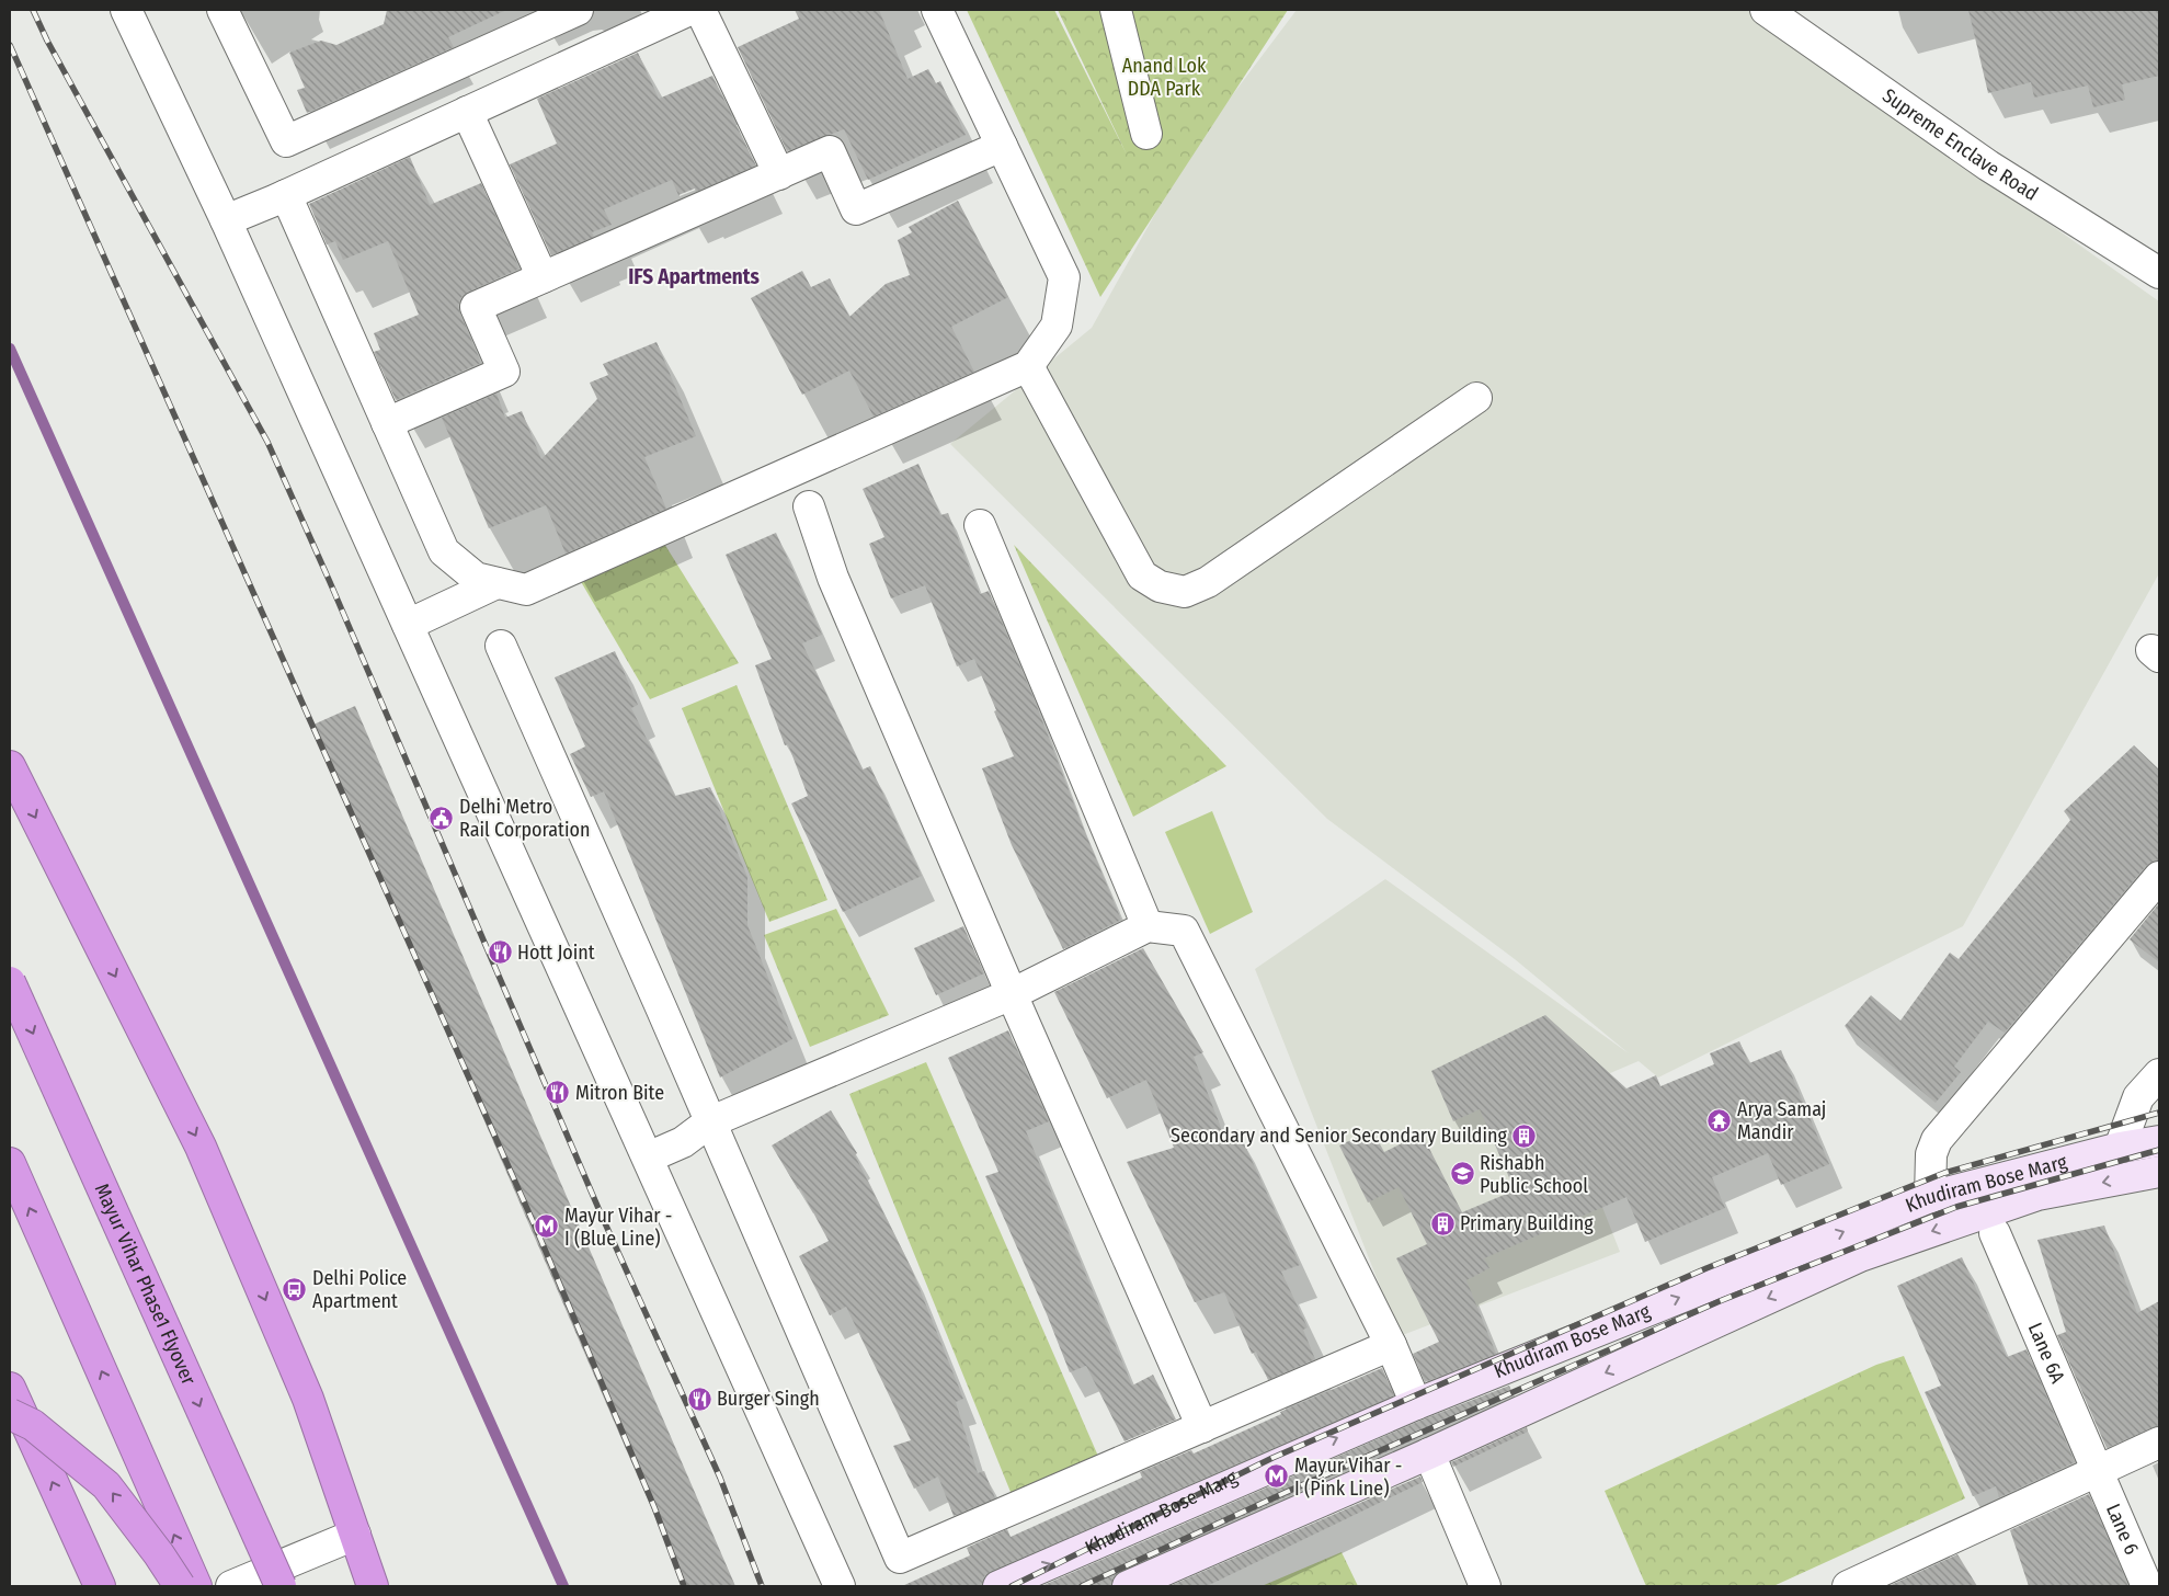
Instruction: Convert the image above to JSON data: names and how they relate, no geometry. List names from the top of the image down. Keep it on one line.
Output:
{"streets":{"highway":["Mayur Vihar Phase1 Flyover"],"street":["Supreme Enclave Road","Khudiram Bose Marg","Lane 6A","Lane 6"]},"crossings":[["Lane 6A","Lane 6"]],"districts":["IFS Apartments"],"parks":["Anand Lok DDA Park"],"places":{"public building":["Delhi Metro Rail Corporation"],"restaurant":["Hott Joint","Mitron Bite","Burger Singh"],"temple":["Arya Samaj Mandir"],"building":["Secondary and Senior Secondary Building","Primary Building"],"school or university":["Rishabh Public School"],"metro station":["Mayur Vihar - I (Blue Line)","Mayur Vihar - I (Pink Line)"],"bus stop":["Delhi Police Apartment"]}}
